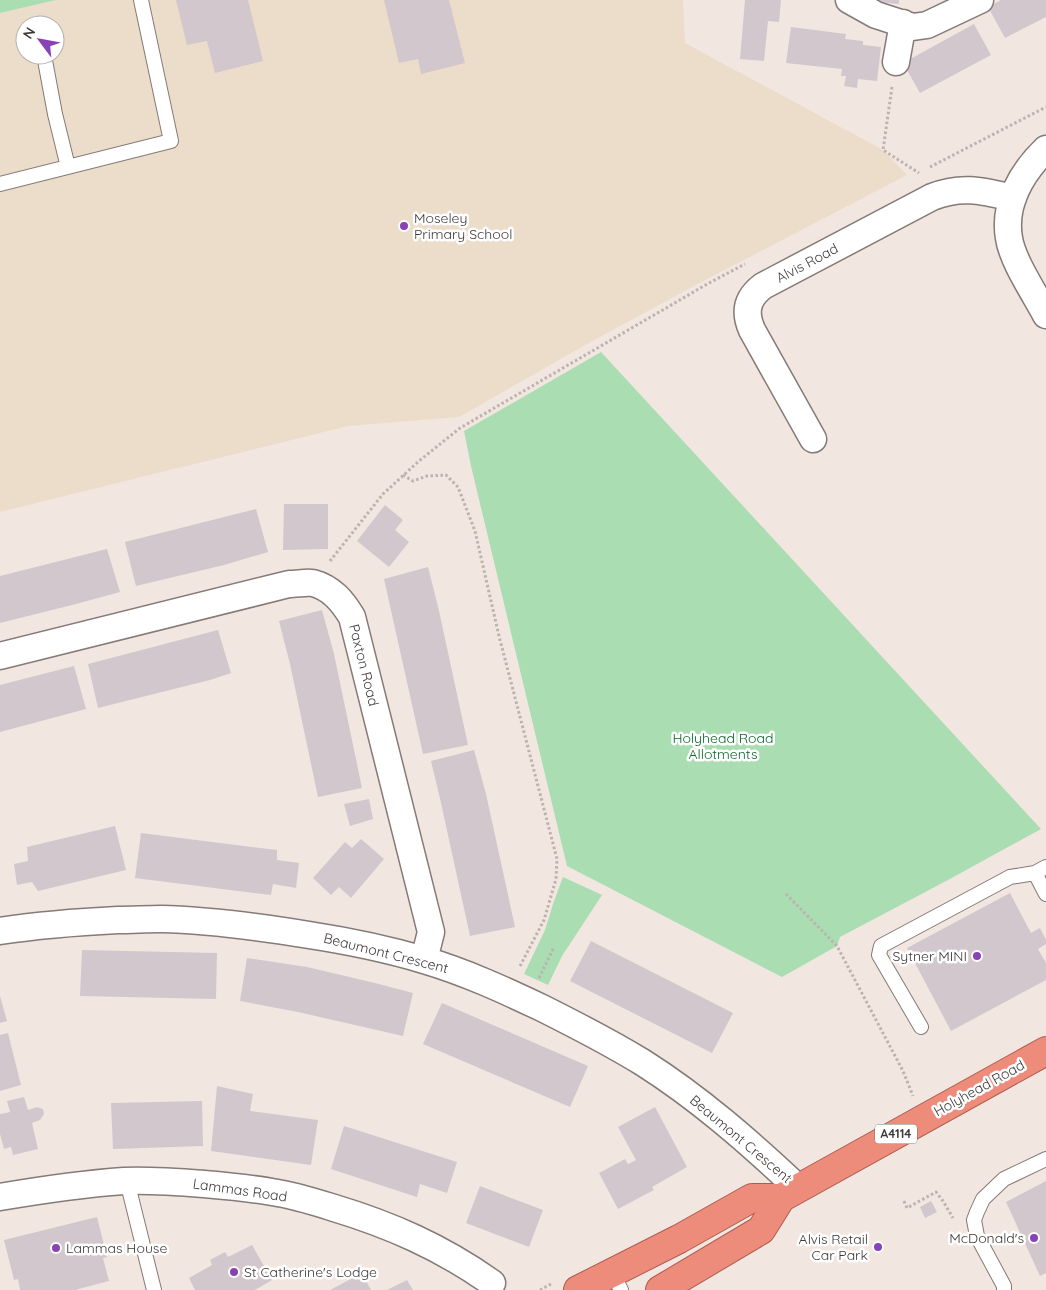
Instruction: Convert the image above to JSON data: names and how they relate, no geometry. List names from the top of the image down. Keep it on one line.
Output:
{"streets":{"highway":["Holyhead Road","A4114"],"street":["Alvis Road","Paxton Road","Beaumont Crescent","Lammas Road"]},"crossings":[["Paxton Road","Beaumont Crescent"],["Beaumont Crescent","Holyhead Road"]],"parks":["Holyhead Road Allotments"],"places":["Moseley Primary School","Sytner MINI","McDonald's","Alvis Retail Car Park","Lammas House","St Catherine's Lodge"],"north":"top left"}
